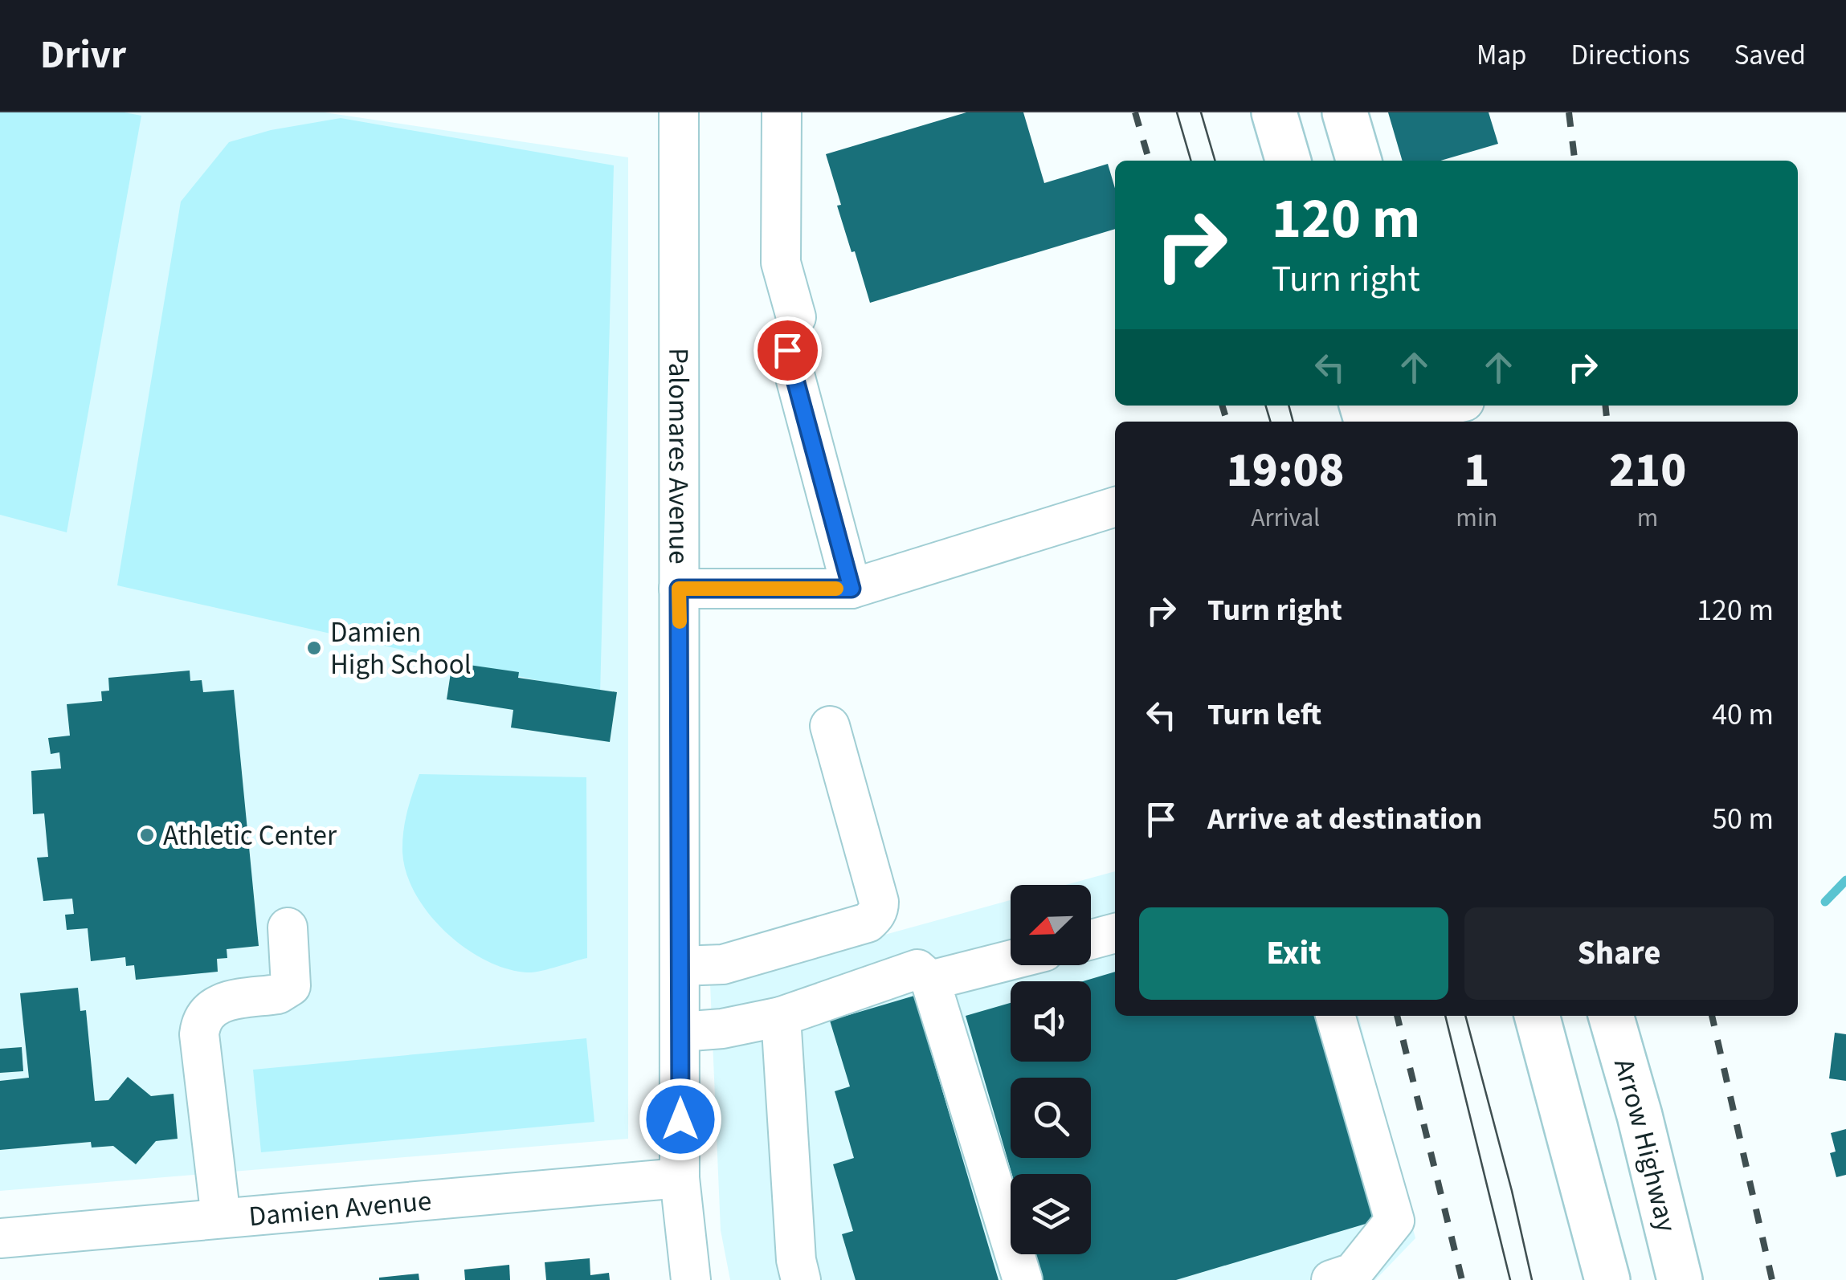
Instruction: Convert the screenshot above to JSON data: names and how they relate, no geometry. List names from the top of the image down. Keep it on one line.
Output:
{"streets":{"main road":["Arrow Highway"],"street":["Palomares Avenue","Damien Avenue"]},"crossings":[["Palomares Avenue","Damien Avenue"]],"places":["Damien High School","Athletic Center"],"north":"bottom left","page":{"header":"Drivr","nav":["Map","Directions","Saved"],"turn":["120 m","Turn right"],"eta":["19:08","Arrival","1","min","210","m"],"list":[{"name":"Turn right","value":"120 m"},{"name":"Turn left","value":"40 m"},{"name":"Arrive at destination","value":"50 m"}],"buttons":["Exit","Share"]}}
